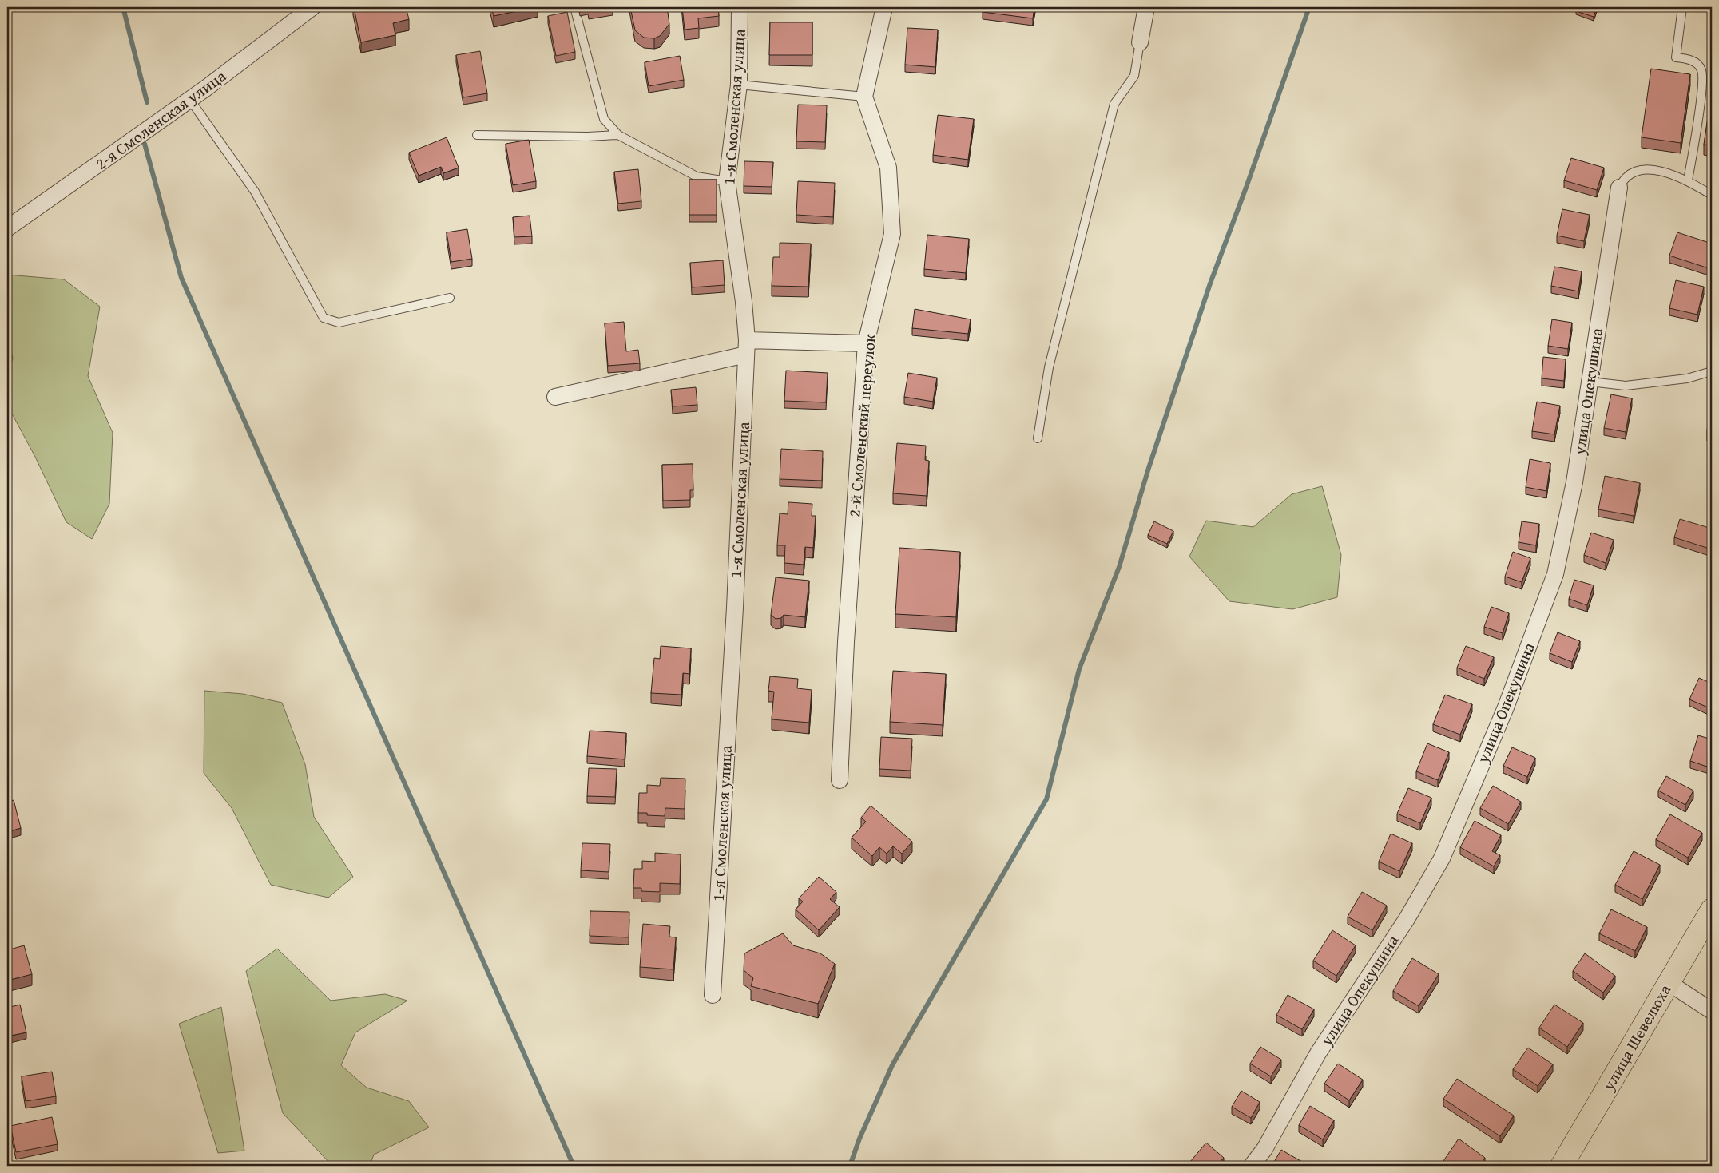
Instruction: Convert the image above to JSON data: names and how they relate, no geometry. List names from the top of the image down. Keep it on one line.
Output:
{"streets":{"main road":["улица Шевелюха"],"street":["1-я Смоленская улица","2-я Смоленская улица","улица Опекушина","2-й Смоленский переулок"]}}
